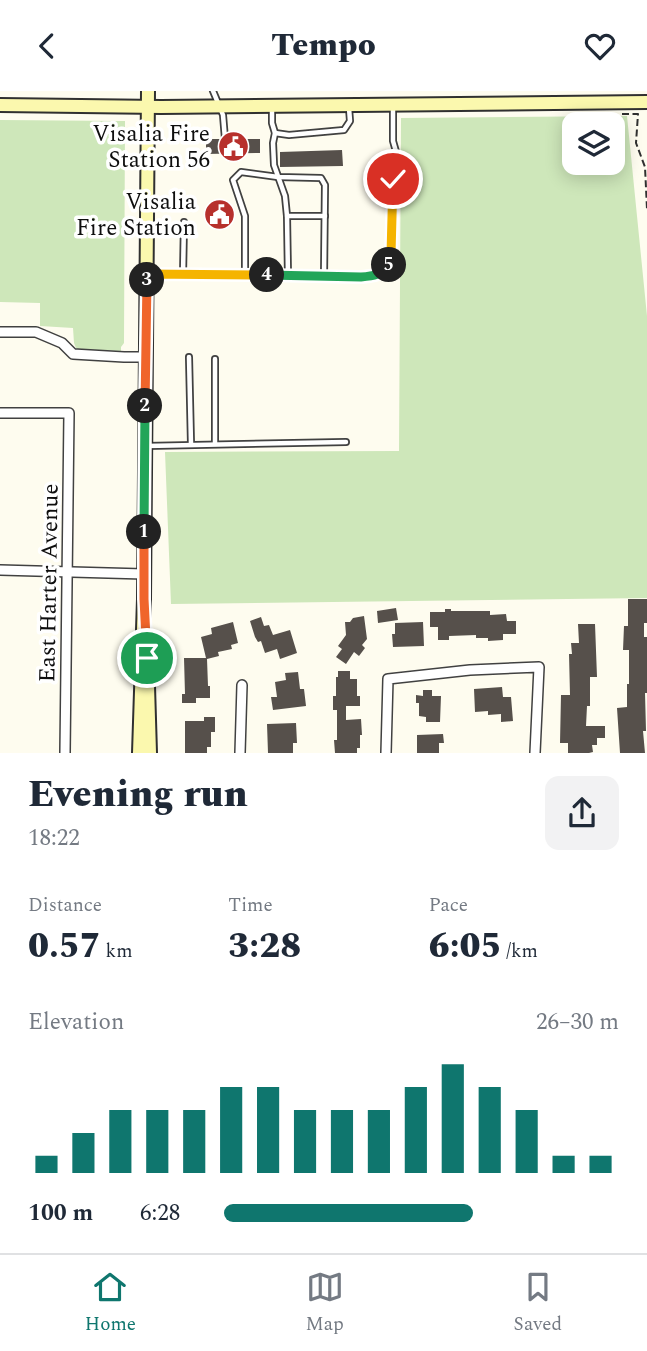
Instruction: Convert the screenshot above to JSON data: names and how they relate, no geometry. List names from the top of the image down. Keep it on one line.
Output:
{"streets":{"street":["East Harter Avenue"]},"places":{"public building":["Visalia Fire Station 56","Visalia Fire Station"]},"page":{"header":"Tempo","pins":["5","4","3","2","1"],"heading":["Evening run","18:22"],"stats":[["Distance","0.57 km"],["Time","3:28"],["Pace","6:05 /km"]],"chart":["Elevation","26–30 m"],"list":[{"name":"100 m","note":"6:28"}],"tabs":["Home","Map","Saved"]}}
